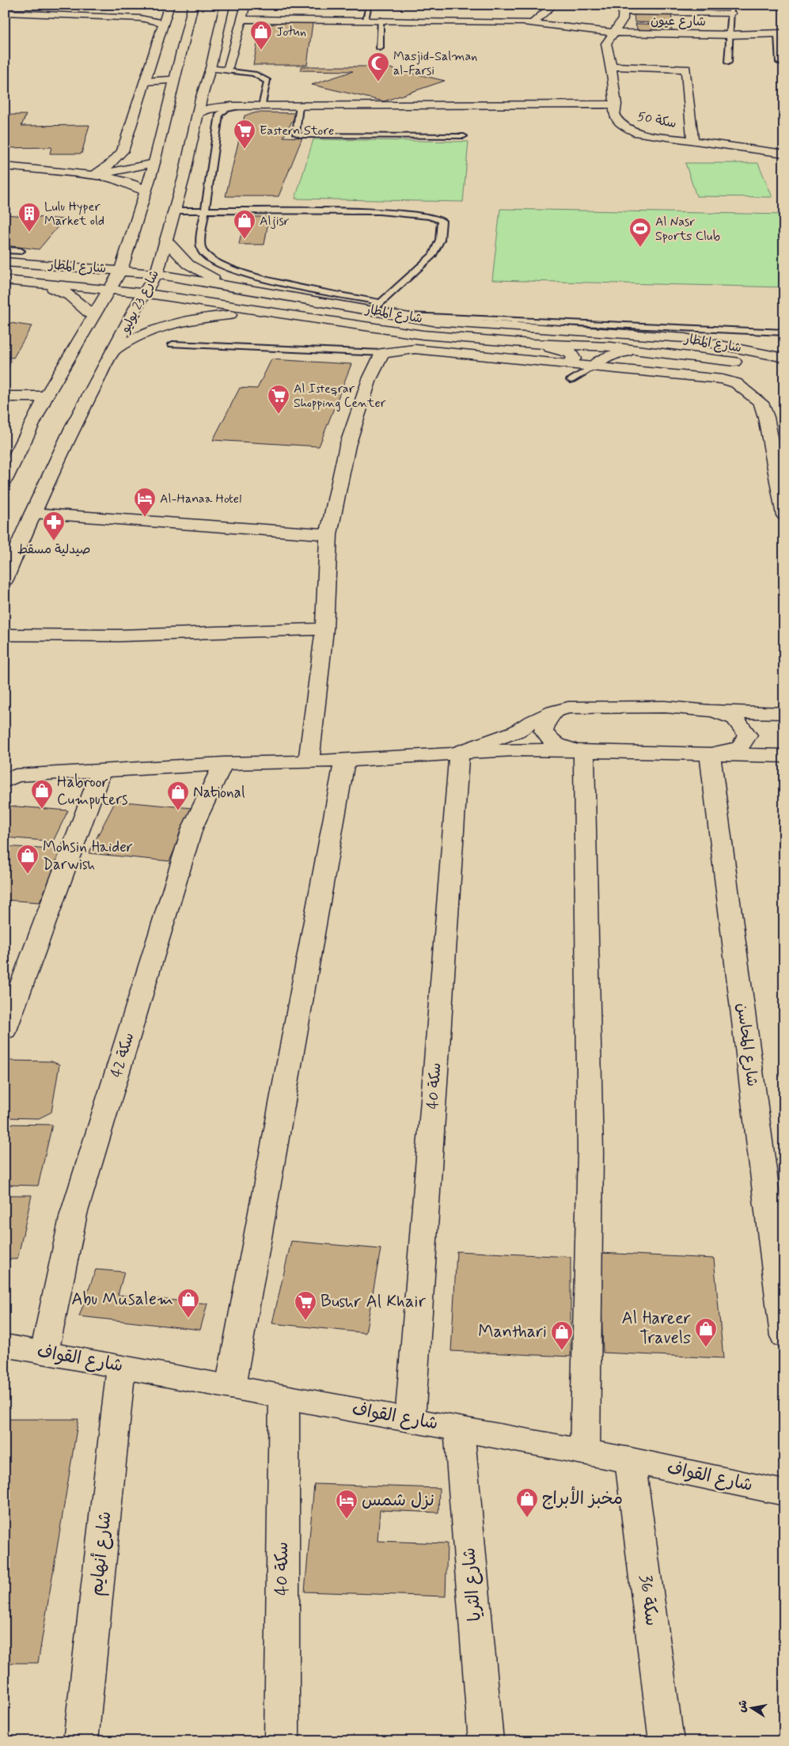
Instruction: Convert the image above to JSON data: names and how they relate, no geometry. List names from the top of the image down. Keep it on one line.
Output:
{"streets":{"street":["شارع عيون","سكة 50","شارع المطار","شارع 23 يوليو","شارع المحاسن","سكة 42","سكة 40","شارع القواف","شارع أنهايم","شارع الثريا","سكة 36"]},"crossings":[["شارع عيون","سكة 50"],["شارع المطار","شارع 23 يوليو"],["سكة 42","شارع القواف"],["سكة 40","شارع القواف"],["شارع القواف","شارع أنهايم"],["شارع القواف","شارع الثريا"],["شارع القواف","سكة 36"]],"places":{"shop":["Jotun","Aljisr","Habroor Cumputers","National","Mohsin Haider Darwish","Abu Musalem","Al Hareer Travels","Manthari","مخبز الأبراج"],"mosque":["Masjid-Salman al-Farsi"],"supermarket":["Eastern Store","Al Isteqrar Shopping Center","Bushr Al Khair"],"building":["Lulu Hyper Market old"],"sports":["Al Nasr Sports Club"],"hotel":["Al-Hanaa Hotel","نزل شمس"],"pharmacy":["صيدلية مسقط"]},"north":"left"}
